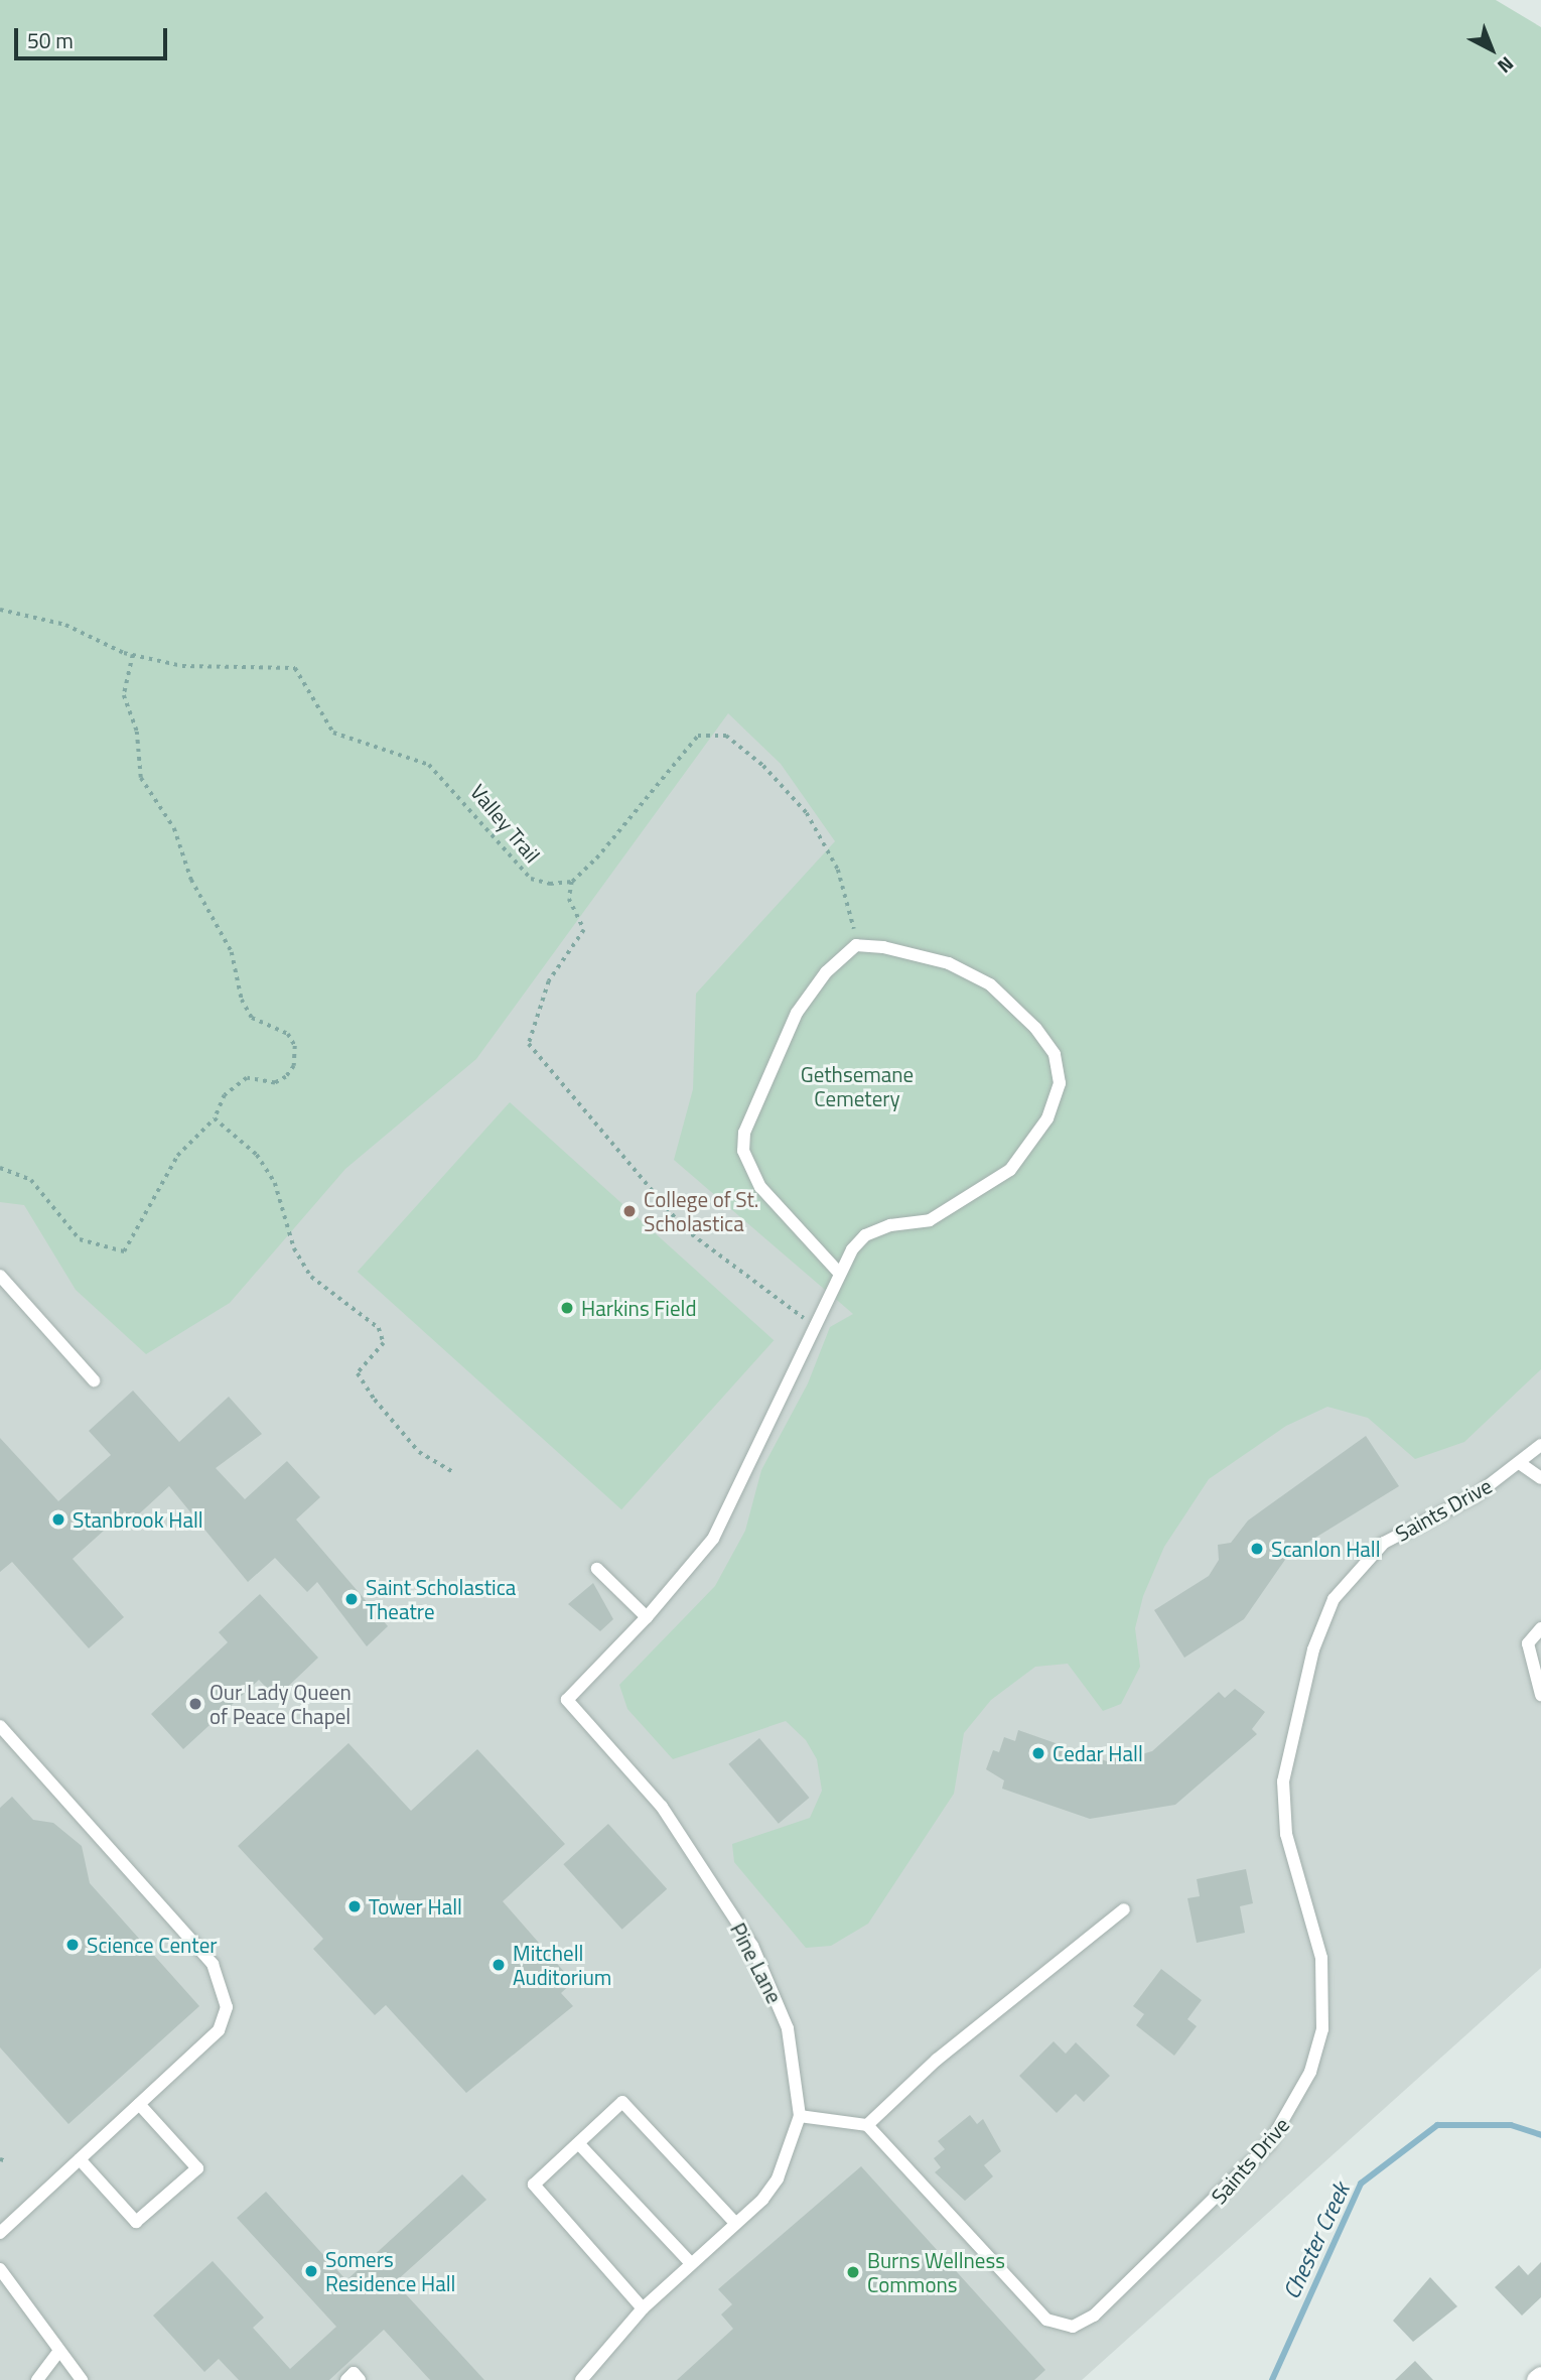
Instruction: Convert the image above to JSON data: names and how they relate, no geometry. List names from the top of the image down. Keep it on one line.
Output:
{"streets":{"lane":["Saints Drive","Pine Lane"],"path":["Valley Trail"]},"water":["Chester Creek"],"parks":["Gethsemane Cemetery"],"places":["College of St. Scholastica","Harkins Field","Stanbrook Hall","Scanlon Hall","Saint Scholastica Theatre","Our Lady Queen of Peace Chapel","Cedar Hall","Tower Hall","Science Center","Mitchell Auditorium","Somers Residence Hall","Burns Wellness Commons"],"scale_bar":"50 m","north":"bottom right"}
